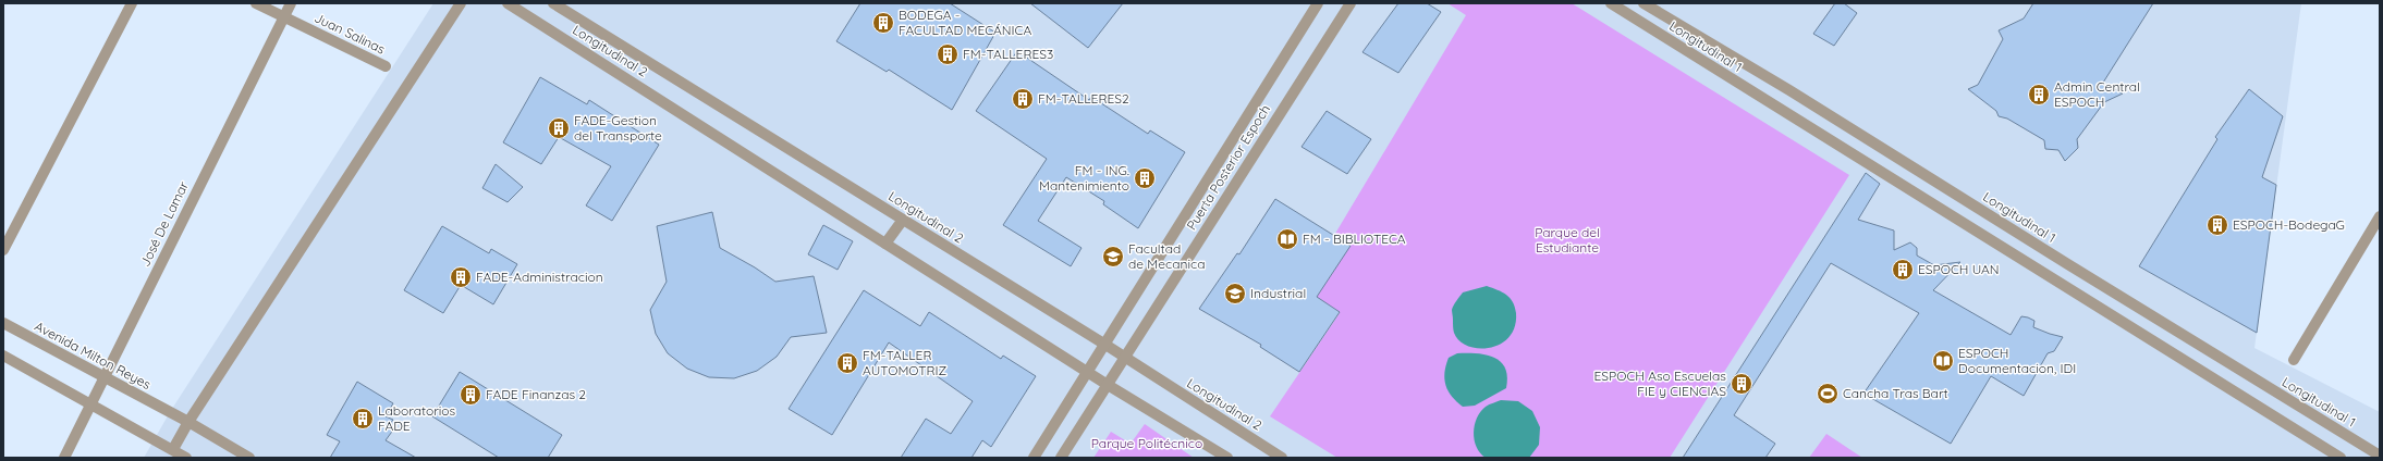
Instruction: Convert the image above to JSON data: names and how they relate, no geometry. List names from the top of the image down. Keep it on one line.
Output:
{"streets":{"street":["Juan Salinas","Longitudinal 1","Longitudinal 2","Puerta Posterior Espoch","José De Lamar","Avenida Milton Reyes"]},"crossings":[["Juan Salinas","José De Lamar"],["Longitudinal 2","Puerta Posterior Espoch"],["José De Lamar","Avenida Milton Reyes"]],"parks":["Parque del Estudiante","Parque Politécnico"],"places":{"building":["BODEGA - FACULTAD MECÁNICA","FM-TALLERES3","Admin Central ESPOCH","FM-TALLERES2","FADE-Gestion del Transporte","FM - ING. Mantenimiento","ESPOCH-BodegaG","ESPOCH UAN","FADE-Administracion","FM-TALLER AUTOMOTRIZ","ESPOCH Aso Escuelas FIE y CIENCIAS","FADE Finanzas 2","Laboratorios FADE"],"library":["FM - BIBLIOTECA","ESPOCH Documentacion, IDI"],"school or university":["Facultad de Mecanica","Industrial"],"sports":["Cancha Tras Bart"]}}
